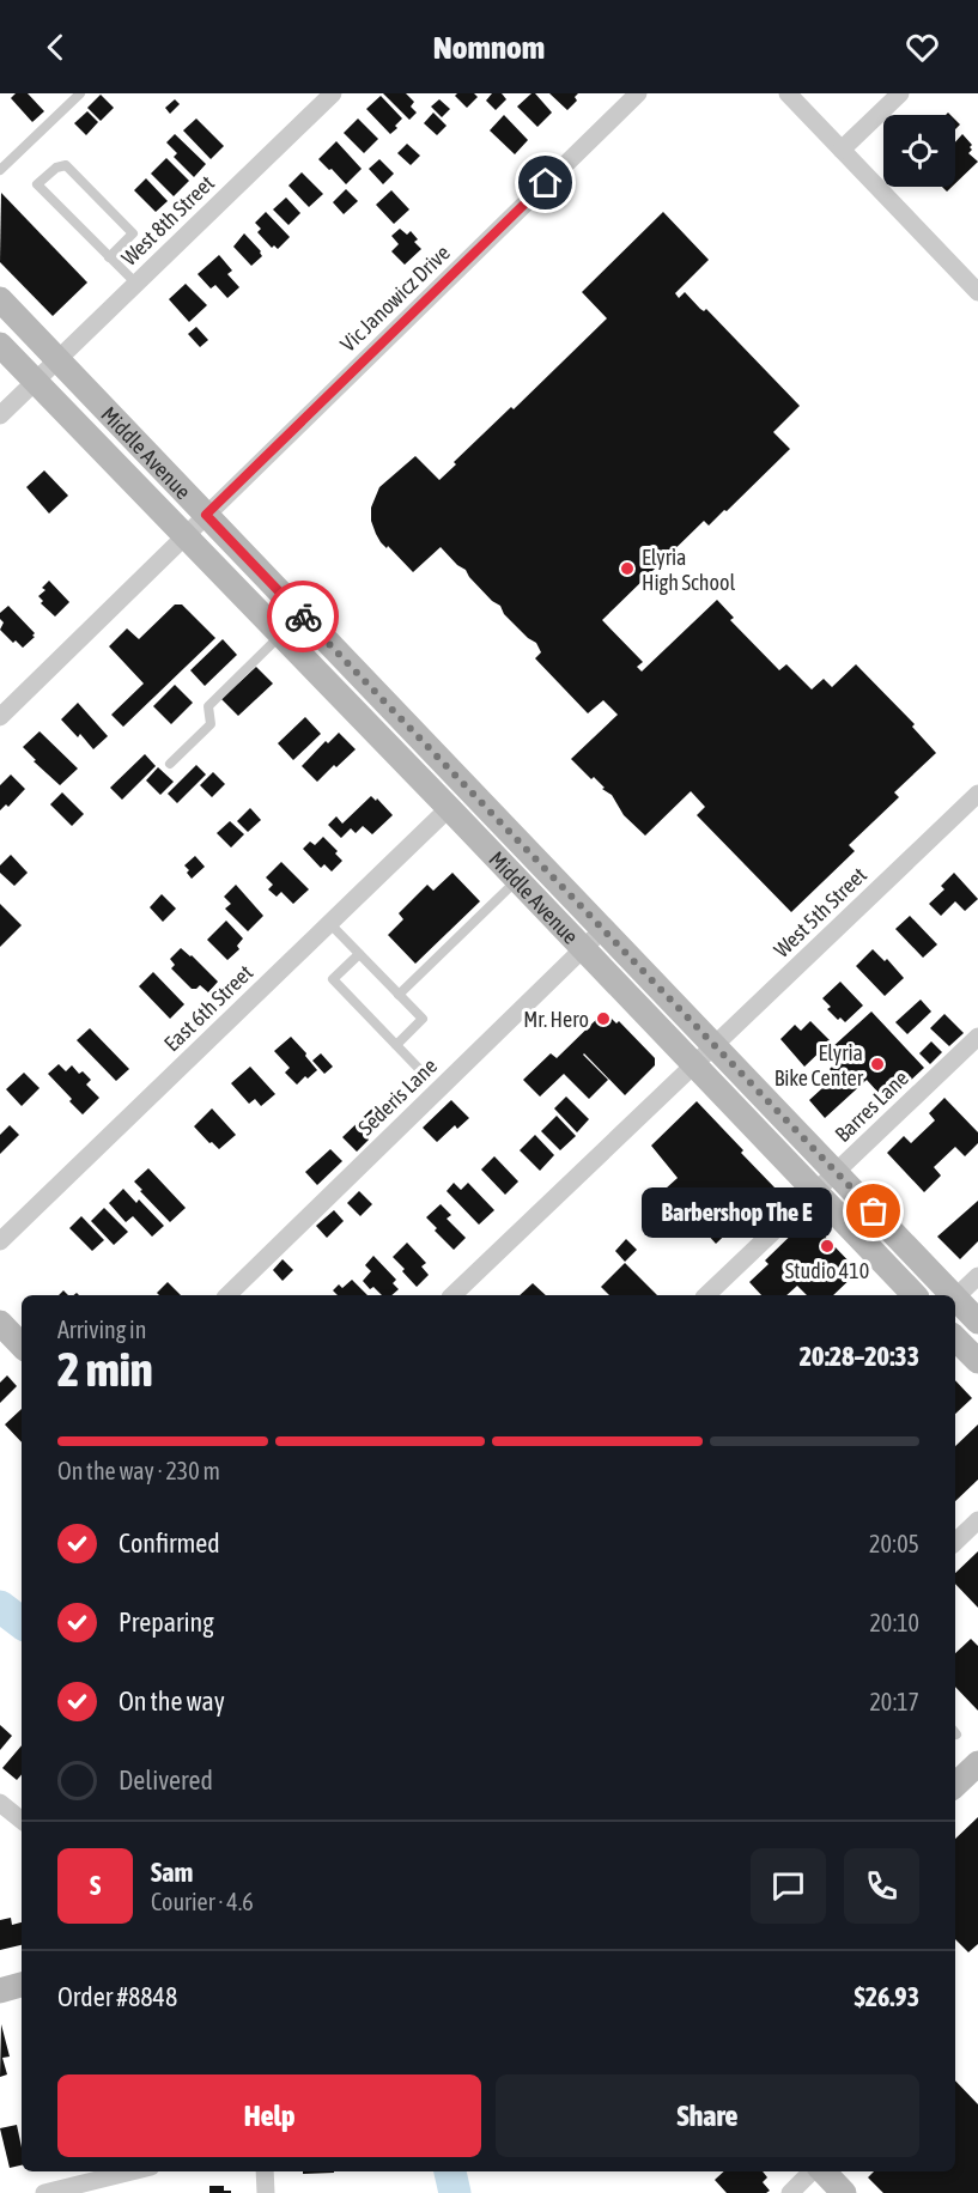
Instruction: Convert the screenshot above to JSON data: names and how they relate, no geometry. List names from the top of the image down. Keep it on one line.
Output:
{"streets":{"main road":["Middle Avenue"],"street":["West 8th Street","Vic Janowicz Drive","West 5th Street","East 6th Street","Sederis Lane","Barres Lane"]},"crossings":[["West 8th Street","Middle Avenue"],["Vic Janowicz Drive","Middle Avenue"],["Middle Avenue","West 5th Street"],["Middle Avenue","East 6th Street"],["Middle Avenue","Sederis Lane"],["Middle Avenue","Barres Lane"]],"places":["Elyria High School","Mr. Hero","Elyria Bike Center","Barbershop The E","Studio 410"],"page":{"header":"Nomnom","bubble":"Barbershop The E","heading":["2 min","Arriving in","20:28–20:33"],"panel":["Sam","Courier · 4.6","Order #8848","$26.93"],"bar":"On the way · 230 m","list":[["Confirmed","20:05"],["Preparing","20:10"],["On the way","20:17"],"Delivered"],"round":"S","buttons":["Help","Share"]}}
